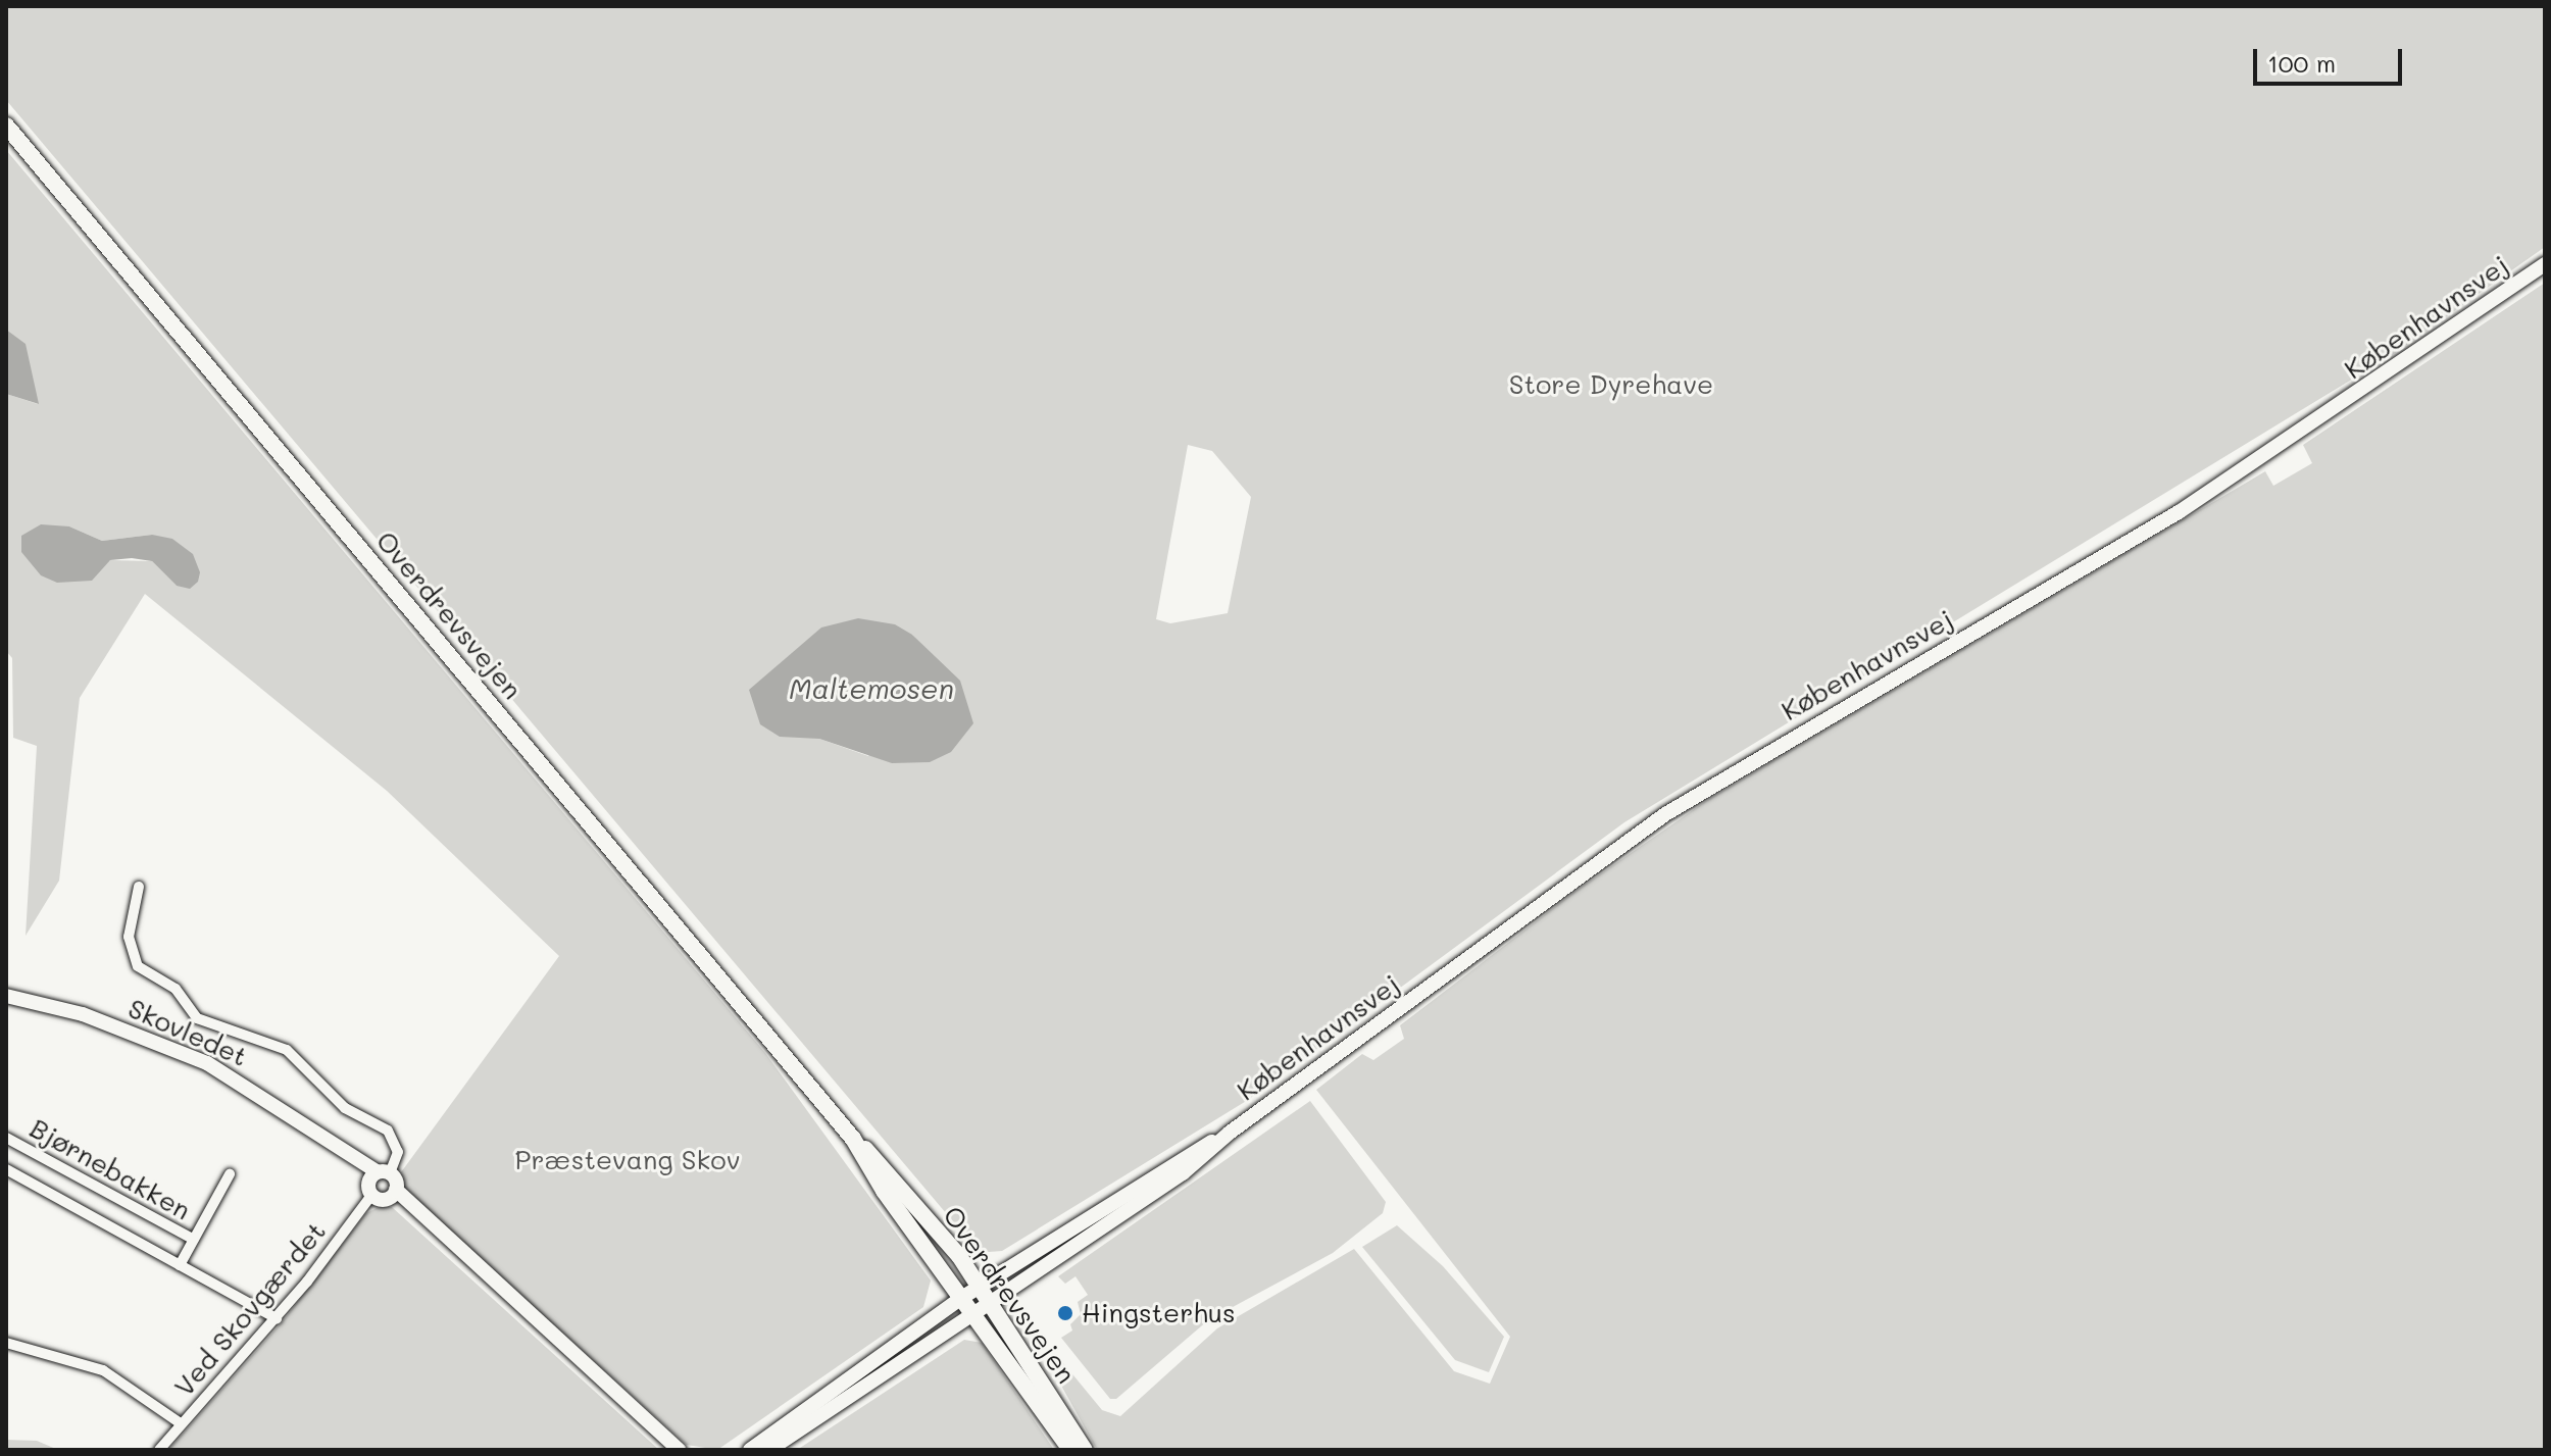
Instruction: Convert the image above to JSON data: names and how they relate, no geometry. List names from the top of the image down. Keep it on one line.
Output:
{"streets":{"main road":["Københavnsvej","Overdrevsvejen","Skovledet"],"street":["Bjørnebakken","Ved Skovgærdet"]},"crossings":[["Københavnsvej","Overdrevsvejen"],["Skovledet","Ved Skovgærdet"],["Bjørnebakken","Ved Skovgærdet"]],"water":["Maltemosen"],"parks":["Store Dyrehave","Præstevang Skov"],"places":["Hingsterhus"],"scale_bar":"100 m"}
